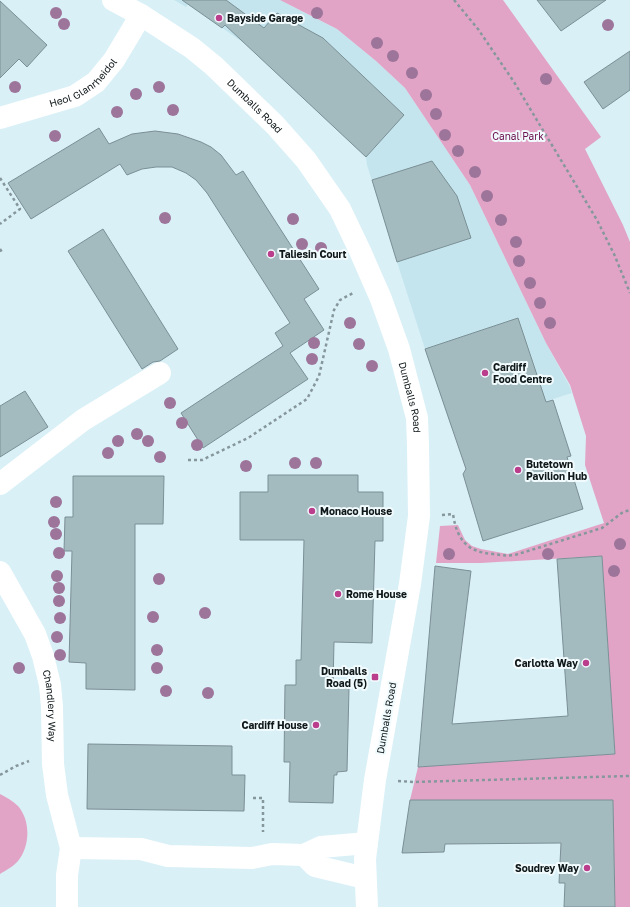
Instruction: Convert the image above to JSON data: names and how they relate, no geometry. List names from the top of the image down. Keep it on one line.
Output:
{"streets":{"street":["Heol Glanrheidol","Dumballs Road","Chandlery Way"]},"crossings":[["Heol Glanrheidol","Dumballs Road"]],"parks":["Canal Park"],"places":{"other":["Bayside Garage","Taliesin Court","Cardiff Food Centre","Butetown Pavilion Hub","Monaco House","Rome House","Carlotta Way","Cardiff House","Soudrey Way"],"transit":["Dumballs Road (5)"]}}
